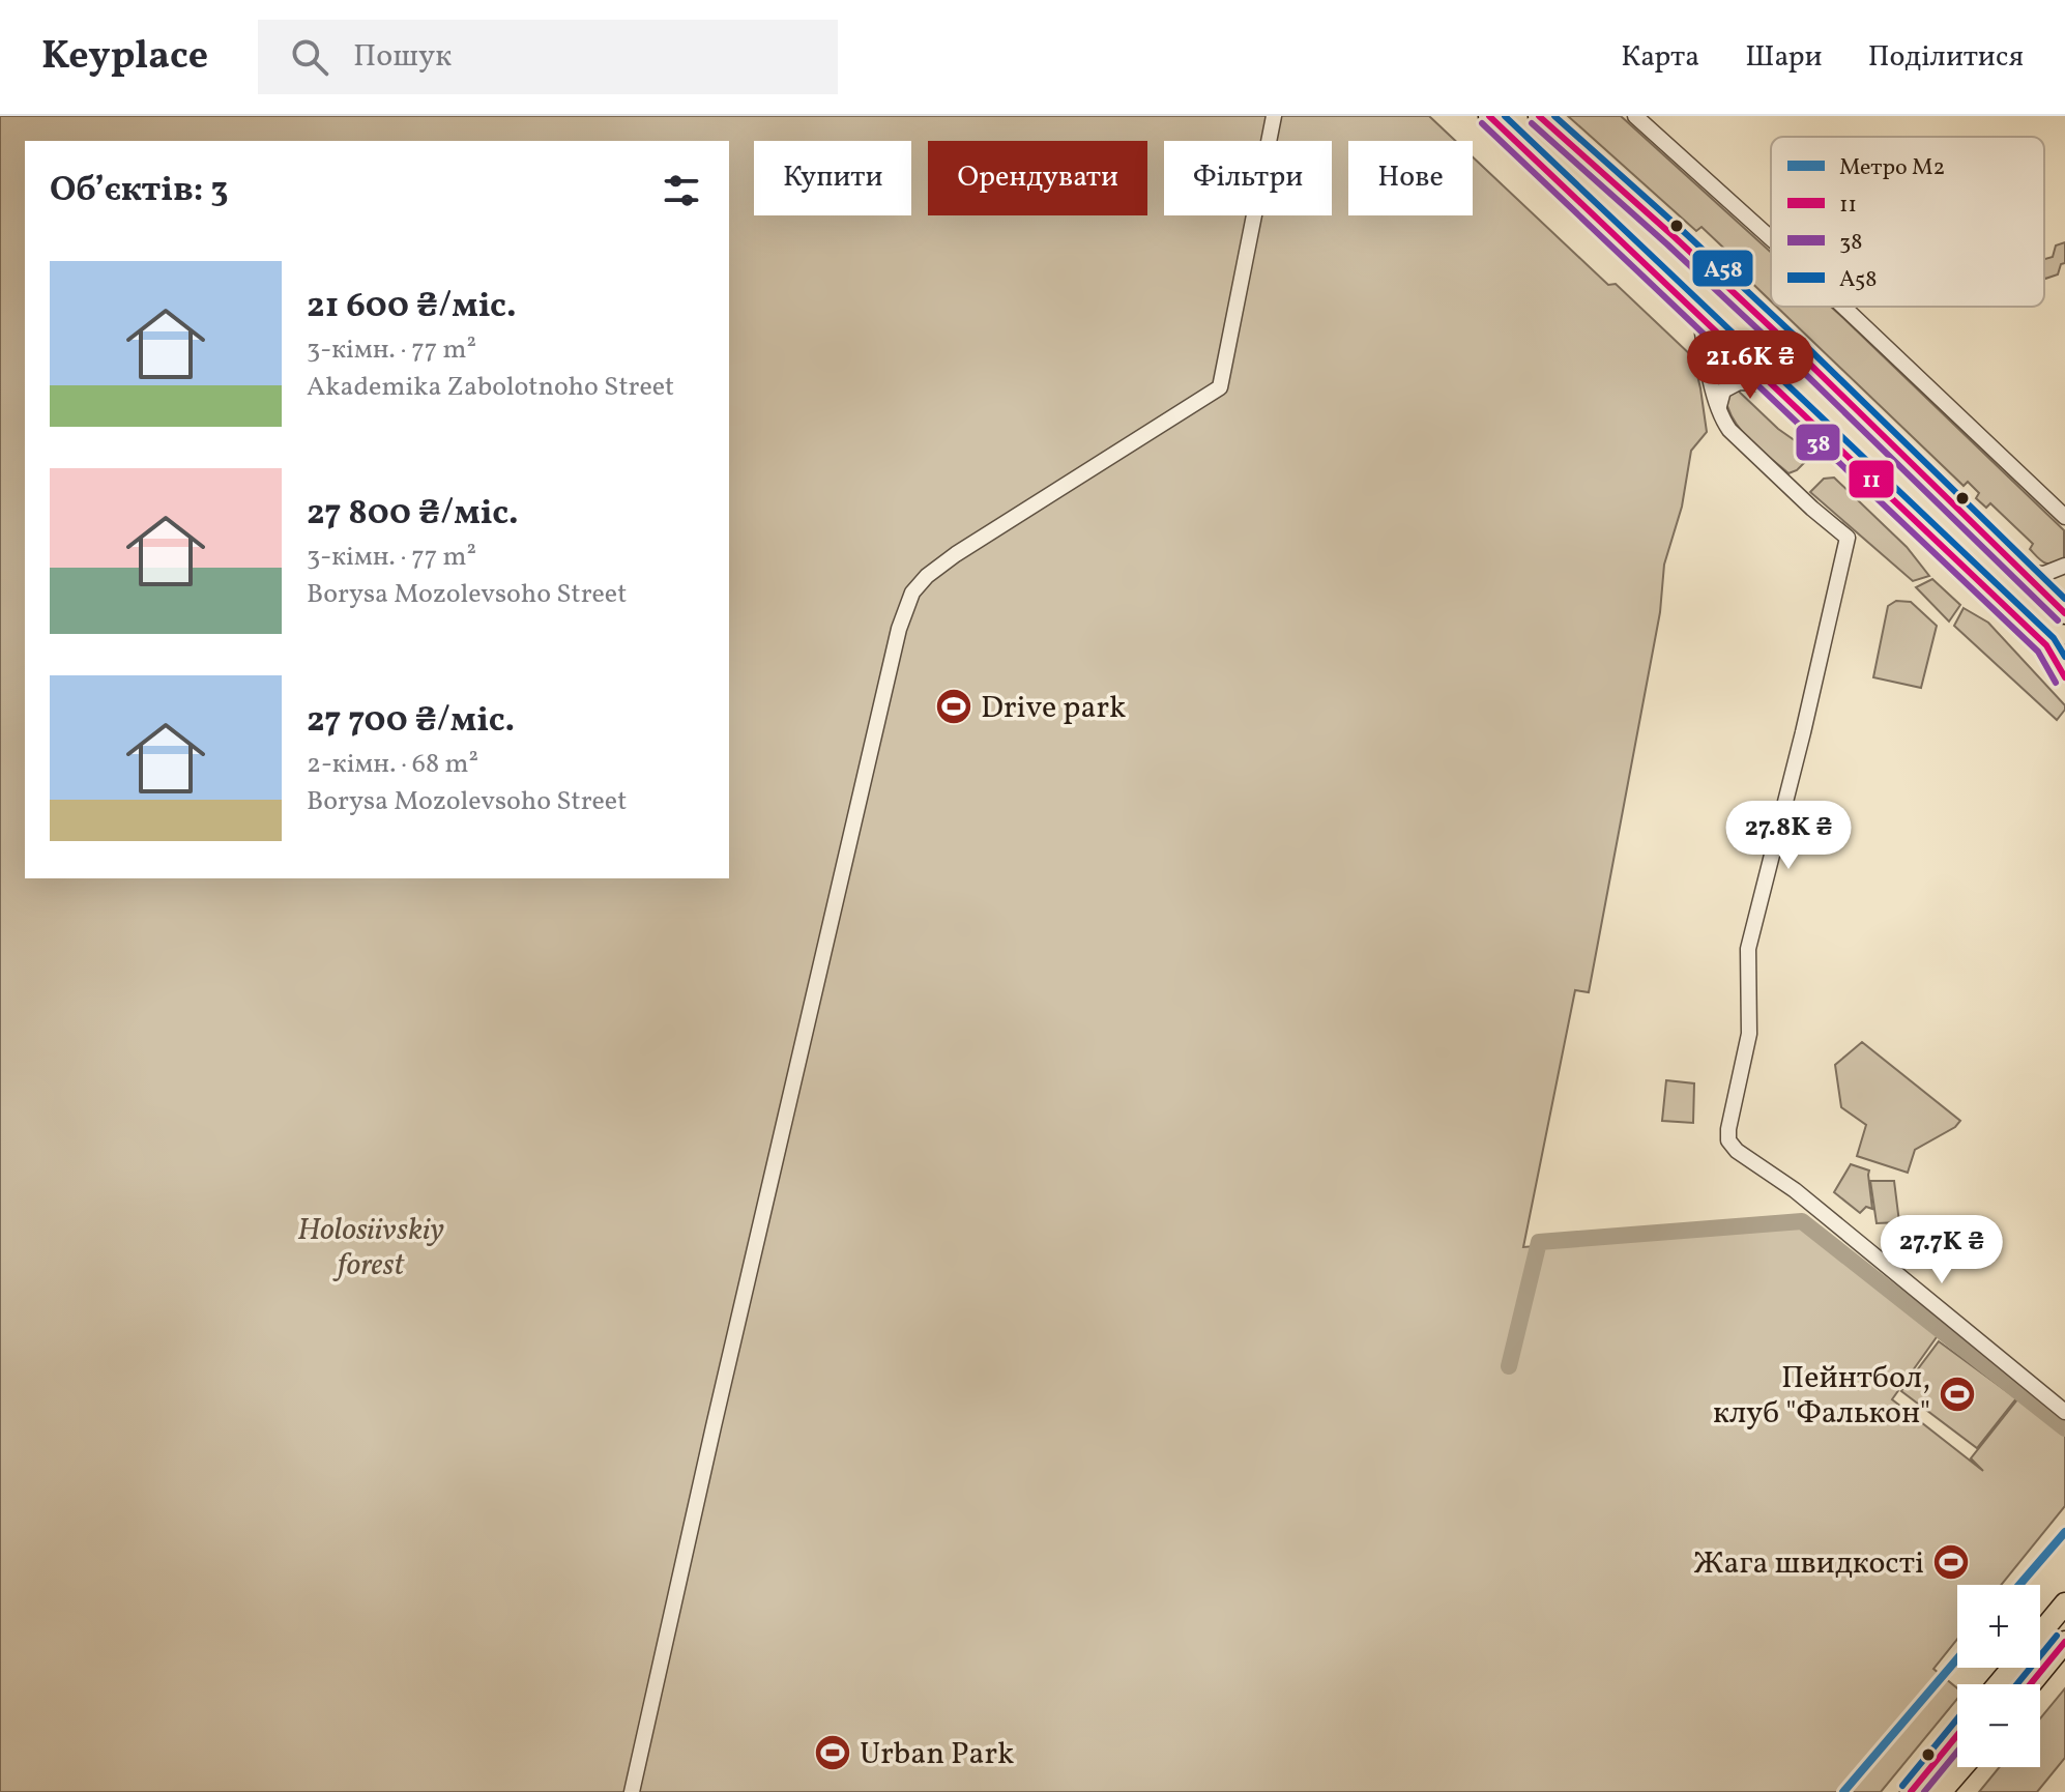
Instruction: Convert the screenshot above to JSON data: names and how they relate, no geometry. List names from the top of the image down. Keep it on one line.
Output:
{"parks":["Holosiivskiy forest"],"places":{"sports":["Drive park","Пейнтбол, клуб \"Фалькон\"","Жага швидкості","Urban Park"]},"lines":["transit line 11","transit line А58","transit line 38","metro line M2"],"legend":["Метро M2","11","38","А58"],"page":{"header":"Keyplace","search":"Пошук","nav":["Карта","Шари","Поділитися"],"chip":["Купити","Орендувати","Фільтри","Нове"],"heading":"Об’єктів: 3","list":[{"name":"21 600 ₴/міс.","note":"3-кімн. · 77 m² · Akademika Zabolotnoho Street"},{"name":"27 800 ₴/міс.","note":"3-кімн. · 77 m² · Borysa Mozolevsoho Street"},{"name":"27 700 ₴/міс.","note":"2-кімн. · 68 m² · Borysa Mozolevsoho Street"}],"price":["21.6K ₴","27.8K ₴","27.7K ₴"],"map_buttons":["+","−"]}}
